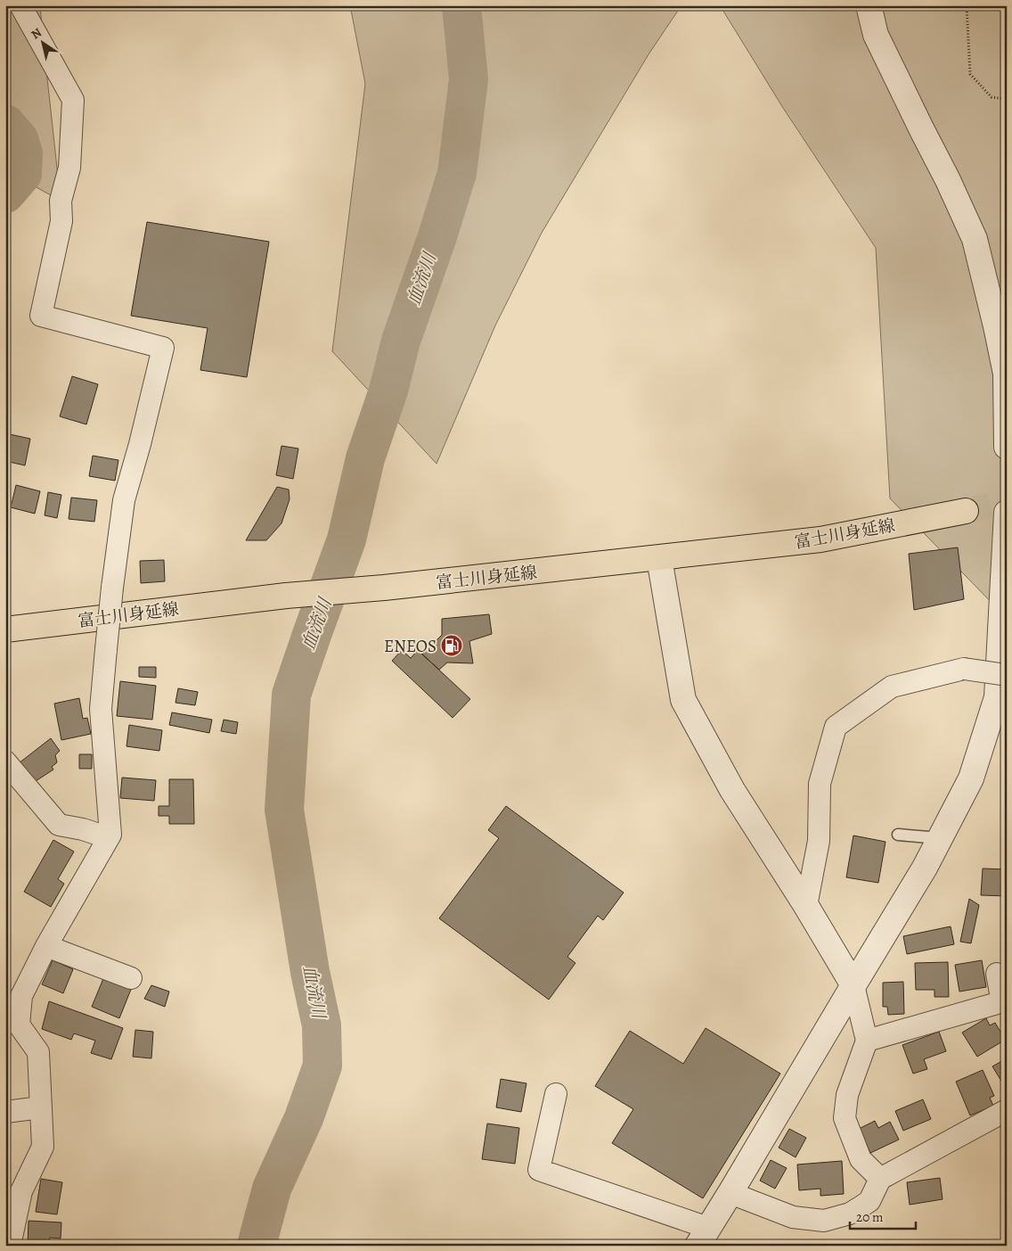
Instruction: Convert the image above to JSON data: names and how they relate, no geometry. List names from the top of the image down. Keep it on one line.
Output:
{"streets":{"main road":["富士川身延線"]},"water":["血流川"],"places":{"fuel station":["ENEOS"]},"scale_bar":"20 m","north":"top left"}
